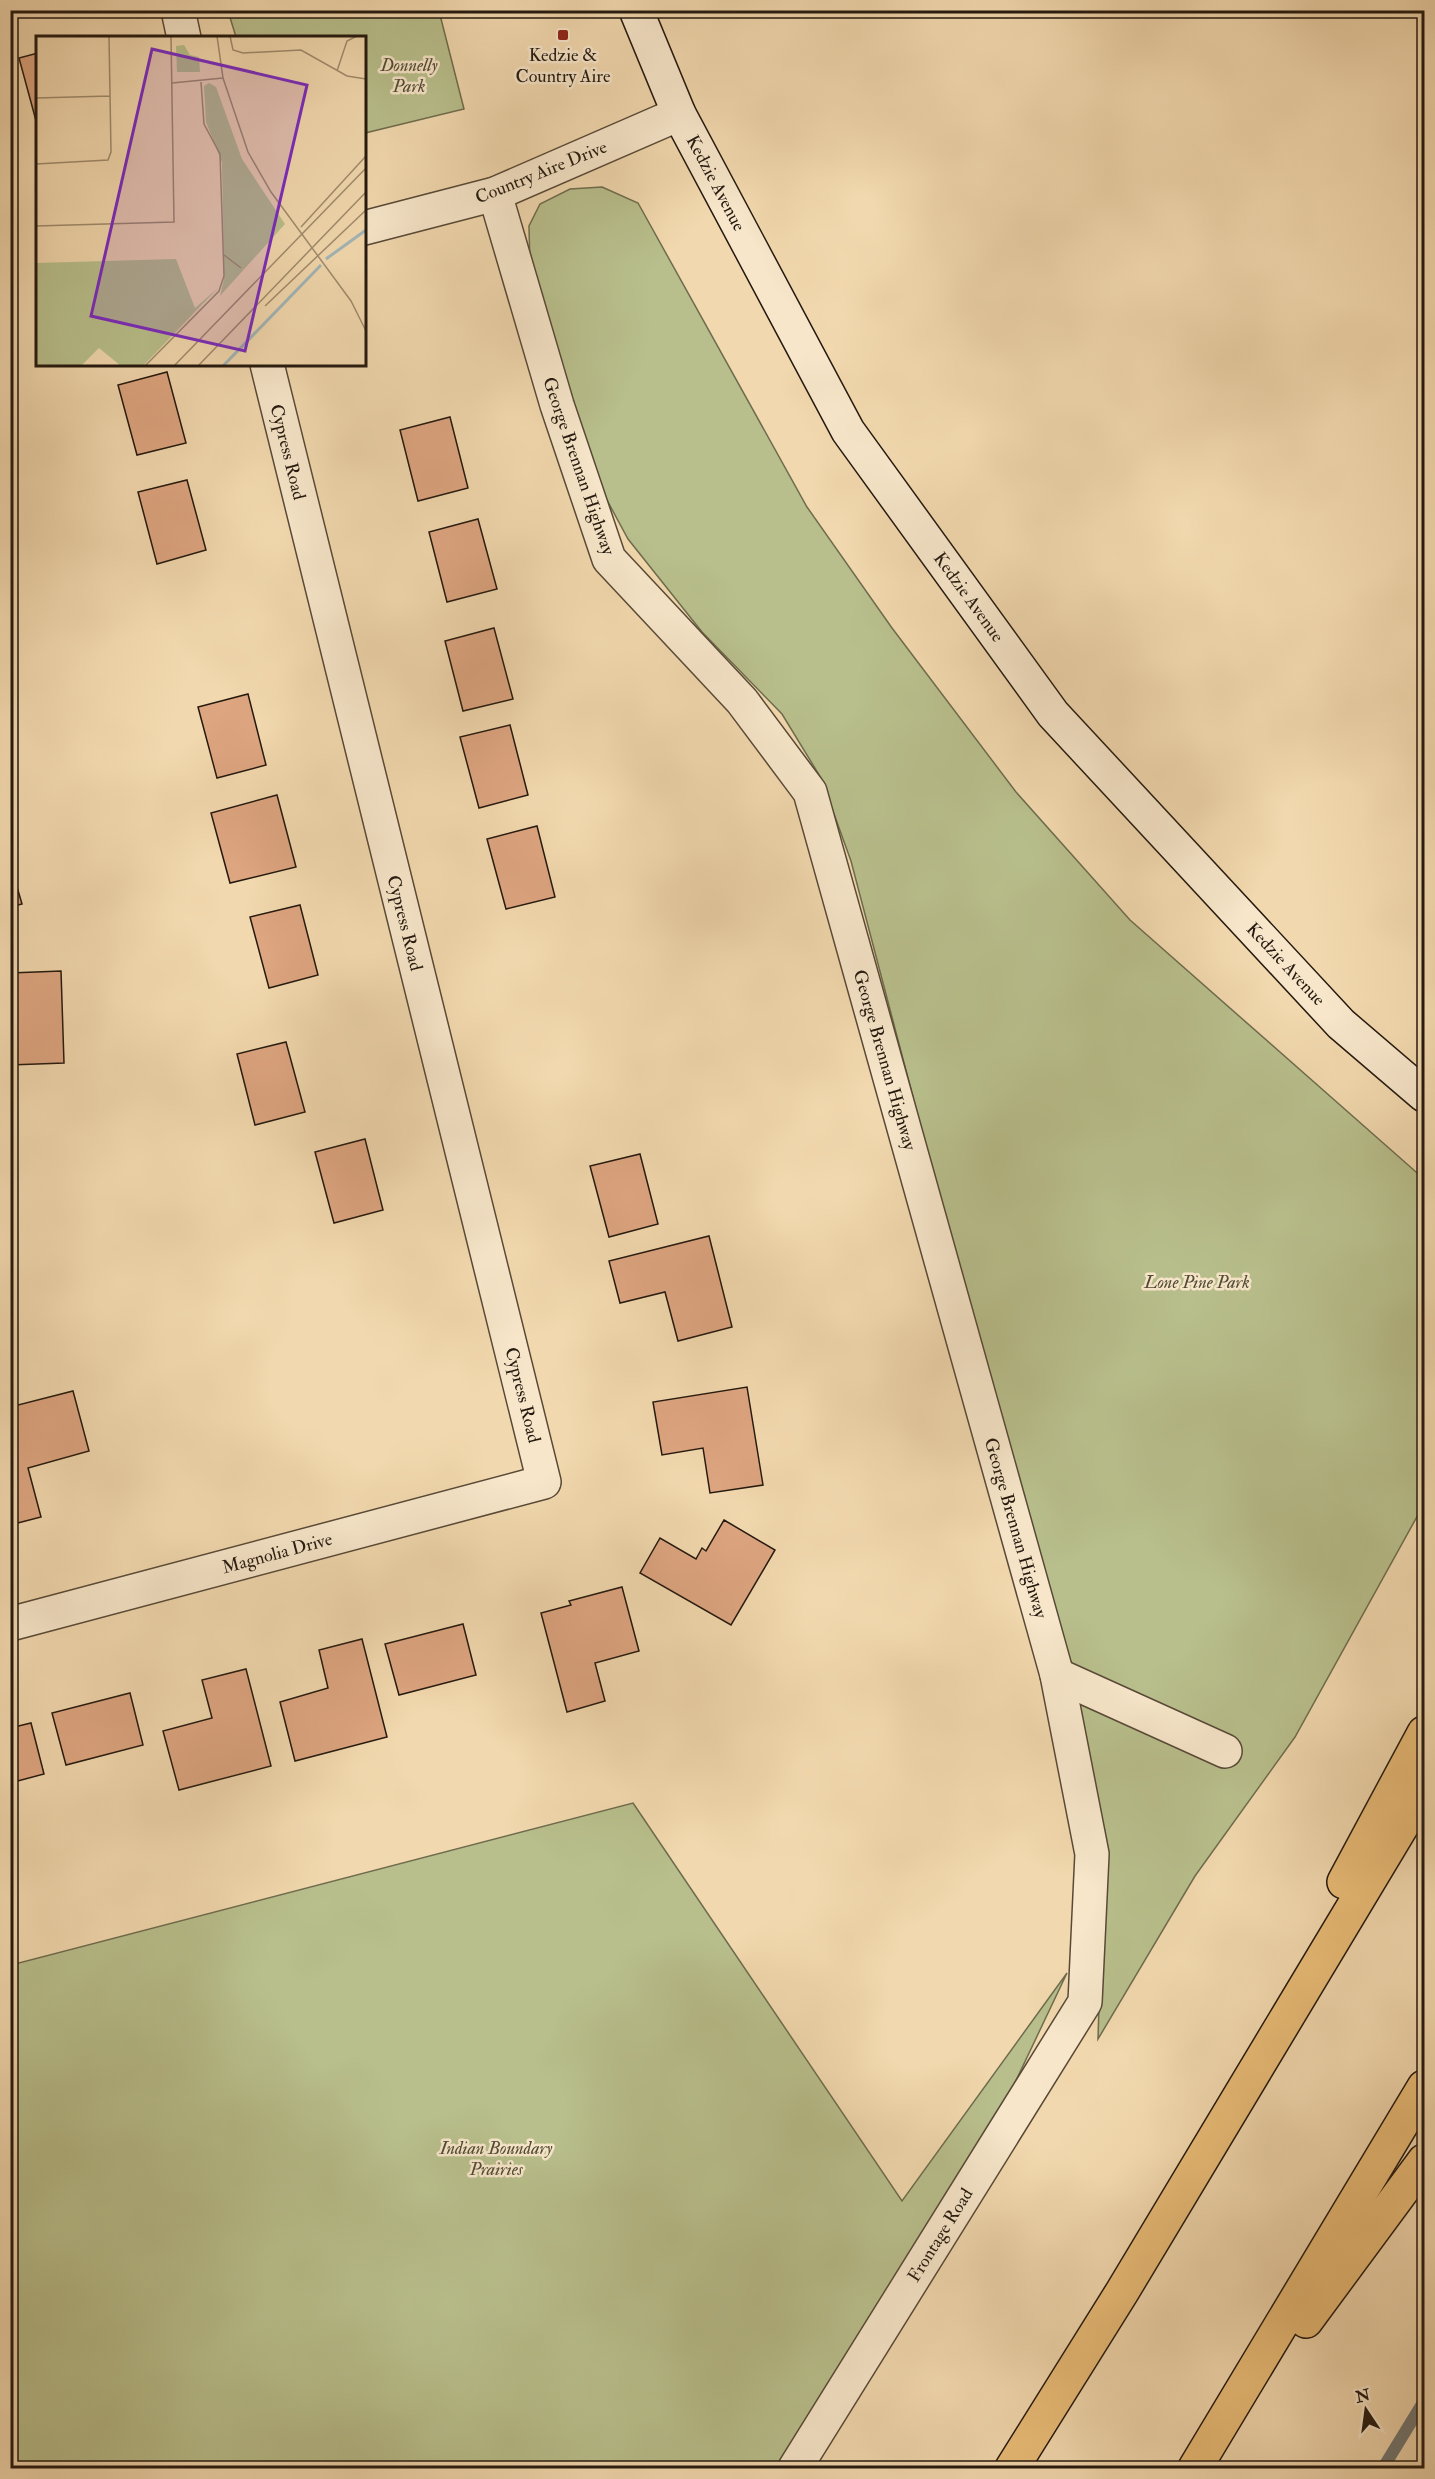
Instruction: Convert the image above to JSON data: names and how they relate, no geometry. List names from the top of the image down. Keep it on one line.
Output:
{"streets":{"street":["Country Aire Drive","Kedzie Avenue","Cypress Road","George Brennan Highway","Magnolia Drive","Frontage Road"]},"crossings":[["Country Aire Drive","Kedzie Avenue"],["Country Aire Drive","George Brennan Highway"],["Cypress Road","Magnolia Drive"],["George Brennan Highway","Frontage Road"]],"parks":["Donnelly Park","Lone Pine Park","Indian Boundary Prairies"],"places":{"transit":["Kedzie & Country Aire"]},"north":"top"}
